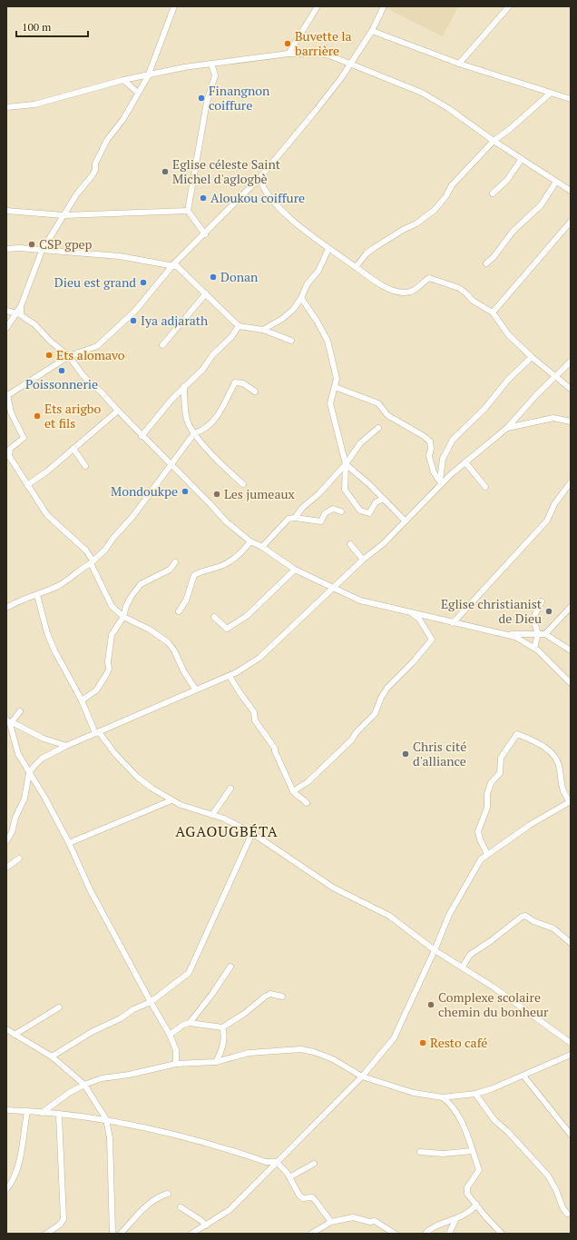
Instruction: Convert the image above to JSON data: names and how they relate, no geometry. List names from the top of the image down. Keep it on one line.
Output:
{"districts":["AGAOUGBÉTA"],"places":["Buvette la barrière","Finangnon coiffure","Eglise céleste Saint Michel d'aglogbè","Aloukou coiffure","CSP gpep","Donan","Dieu est grand","Iya adjarath","Ets alomavo","Poissonnerie","Ets arigbo et fils","Mondoukpe","Les jumeaux","Eglise christianist de Dieu","Chris cité d'alliance","Complexe scolaire chemin du bonheur","Resto café"],"scale_bar":"100 m"}
